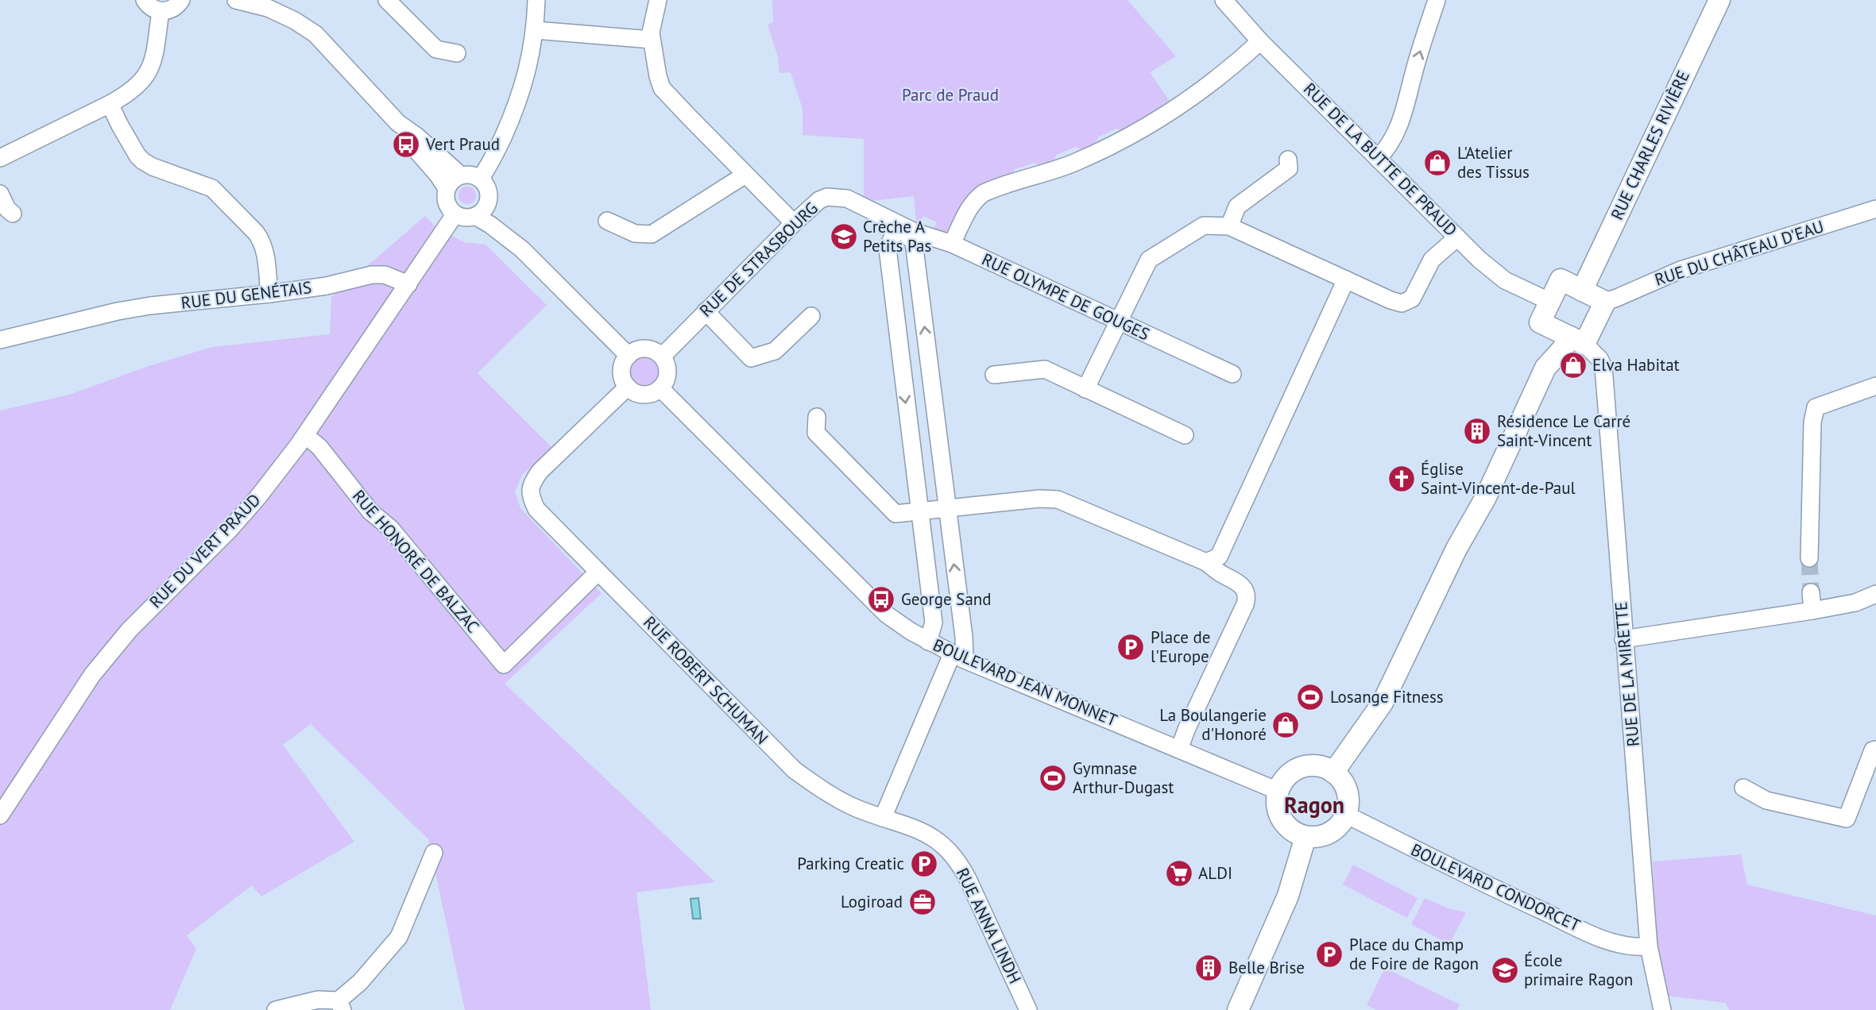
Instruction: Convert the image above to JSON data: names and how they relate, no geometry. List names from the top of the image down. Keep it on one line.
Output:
{"streets":{"main road":["RUE CHARLES RIVIÈRE"],"street":["RUE DE LA BUTTE DE PRAUD","RUE DU CHÂTEAU D'EAU","RUE DE STRASBOURG","RUE DU GENÉTAIS","RUE OLYMPE DE GOUGES","RUE DU VERT PRAUD","RUE HONORÉ DE BALZAC","RUE DE LA MIRETTE","RUE ROBERT SCHUMAN","BOULEVARD JEAN MONNET","BOULEVARD CONDORCET","RUE ANNA LINDH"]},"crossings":[["RUE DE STRASBOURG","RUE OLYMPE DE GOUGES"],["RUE DE STRASBOURG","RUE ROBERT SCHUMAN"],["RUE DE STRASBOURG","BOULEVARD JEAN MONNET"],["RUE DU GENÉTAIS","RUE DU VERT PRAUD"],["RUE DU VERT PRAUD","RUE HONORÉ DE BALZAC"],["RUE HONORÉ DE BALZAC","RUE ROBERT SCHUMAN"],["RUE DE LA MIRETTE","BOULEVARD CONDORCET"],["RUE ROBERT SCHUMAN","BOULEVARD JEAN MONNET"],["RUE ROBERT SCHUMAN","RUE ANNA LINDH"],["BOULEVARD JEAN MONNET","BOULEVARD CONDORCET"]],"districts":["Ragon"],"parks":["Parc de Praud"],"places":{"bus stop":["Vert Praud","George Sand"],"shop":["L'Atelier des Tissus","Elva Habitat","La Boulangerie d'Honoré"],"school or university":["Crèche A Petits Pas","École primaire Ragon"],"building":["Résidence Le Carré Saint-Vincent","Belle Brise"],"church":["Église Saint-Vincent-de-Paul"],"parking":["Place de l'Europe","Parking Creatic","Place du Champ de Foire de Ragon"],"sports":["Losange Fitness","Gymnase Arthur-Dugast"],"supermarket":["ALDI"],"office":["Logiroad"]}}
